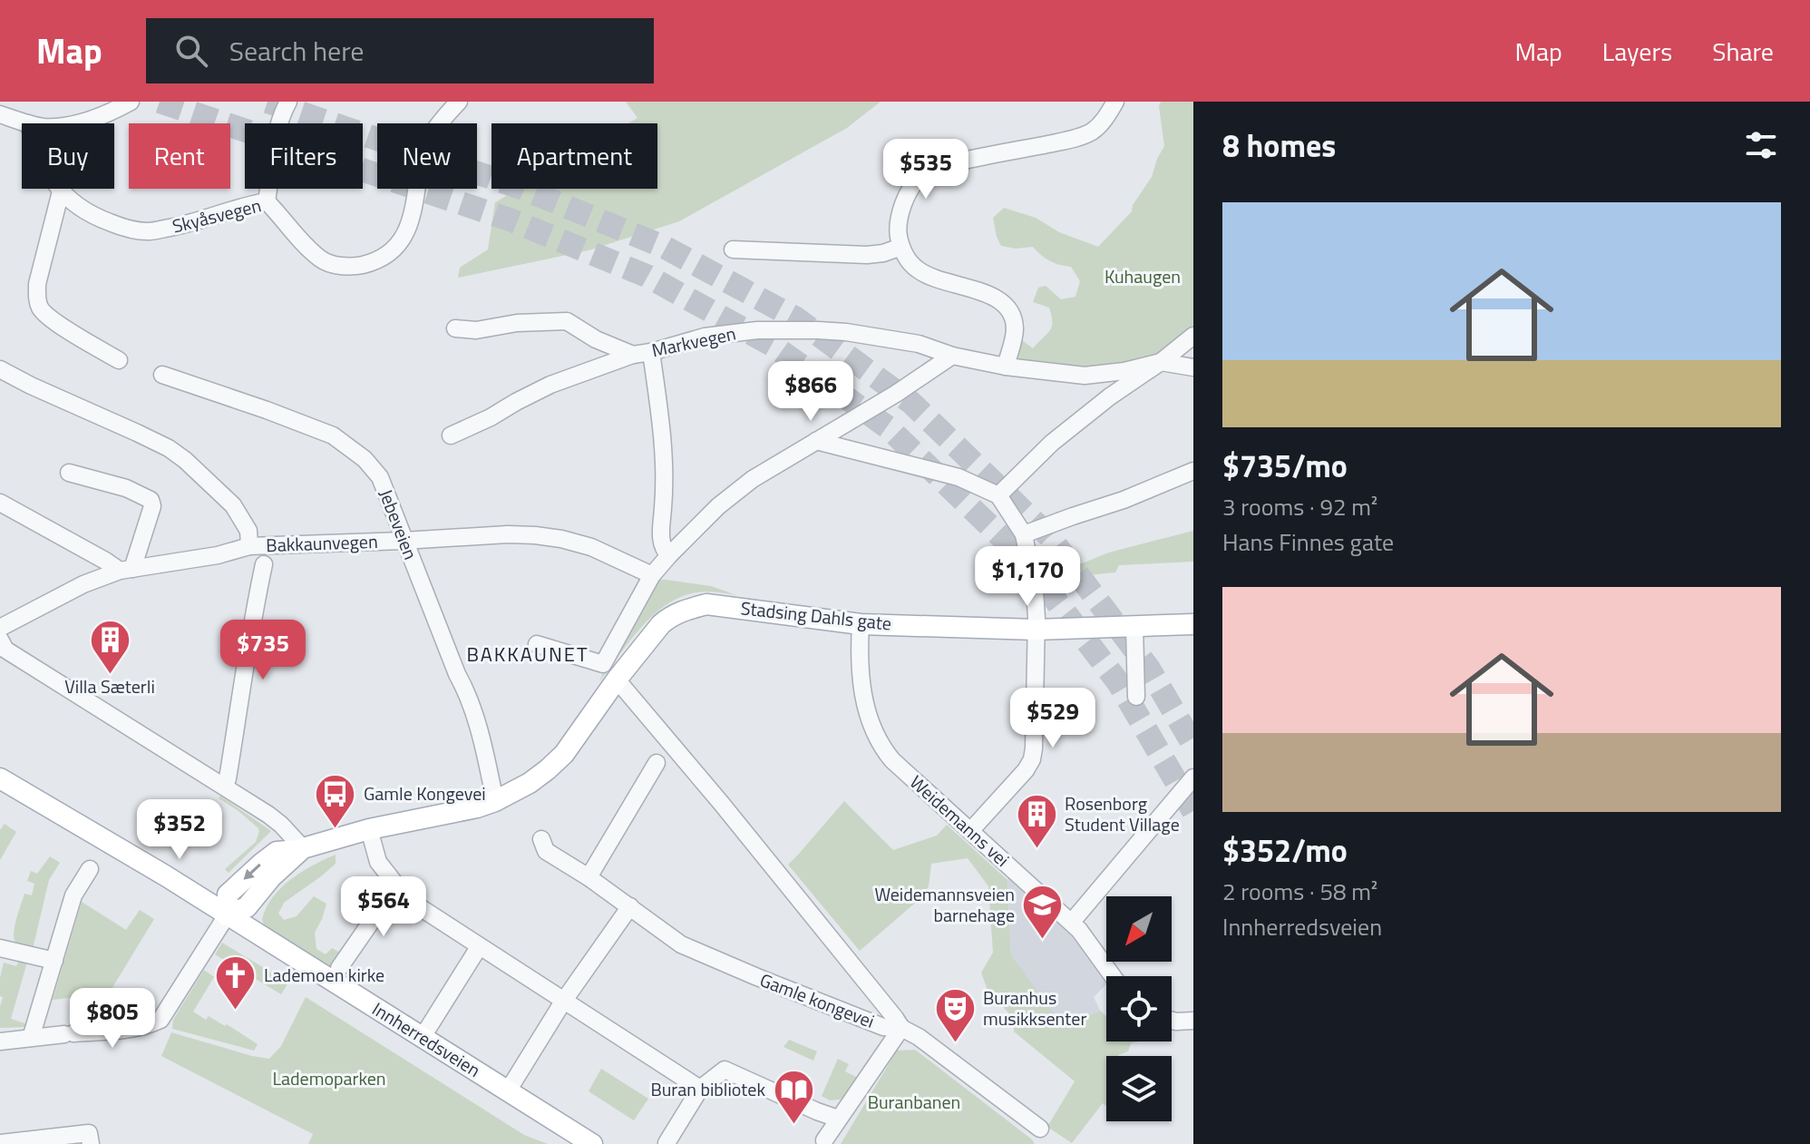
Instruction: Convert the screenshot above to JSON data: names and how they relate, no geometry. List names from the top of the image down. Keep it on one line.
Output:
{"streets":{"main road":["Stadsing Dahls gate","Innherredsveien"],"street":["Skyåsvegen","Markvegen","Jebeveien","Bakkaunvegen","Weidemanns vei","Gamle kongevei"]},"crossings":[["Jebeveien","Bakkaunvegen"],["Jebeveien","Stadsing Dahls gate"],["Stadsing Dahls gate","Weidemanns vei"],["Stadsing Dahls gate","Innherredsveien"]],"districts":["BAKKAUNET"],"parks":["Kuhaugen","Lademoparken","Buranbanen"],"places":{"building":["Villa Sæterli","Rosenborg Student Village"],"bus stop":["Gamle Kongevei"],"school or university":["Weidemannsveien barnehage"],"church":["Lademoen kirke"],"theatre":["Buranhus musikksenter"],"library":["Buran bibliotek"]},"north":"bottom left","page":{"header":"Map","search":"Search here","nav":["Map","Layers","Share"],"heading":"8 homes","chip":["Buy","Rent","Filters","New","Apartment"],"price":["$535","$866","$1,170","$735","$529","$352","$564","$805"],"list":[{"name":"$735/mo","note":"3 rooms · 92 m² · Hans Finnes gate"},{"name":"$352/mo","note":"2 rooms · 58 m² · Innherredsveien"}]}}
